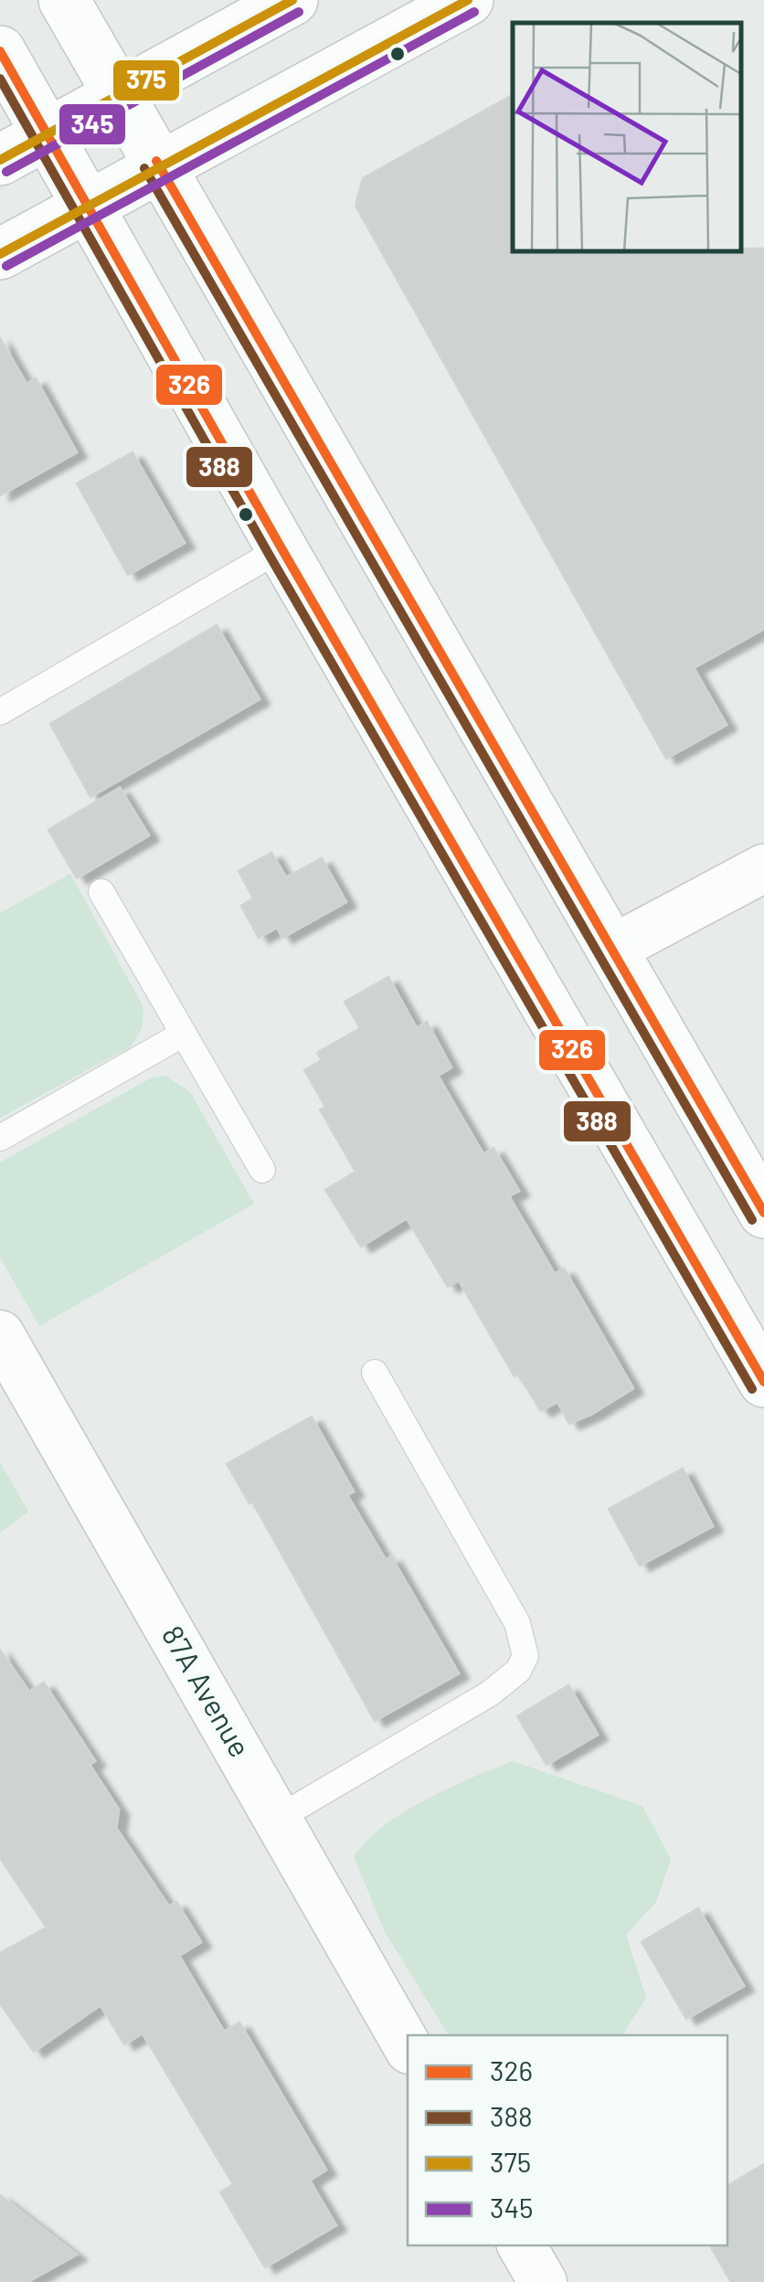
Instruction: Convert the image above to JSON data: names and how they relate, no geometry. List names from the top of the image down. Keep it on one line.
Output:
{"streets":{"street":["87A Avenue"]},"lines":["transit line 375","transit line 345","transit line 326","transit line 388"],"legend":["326","388","375","345"]}
